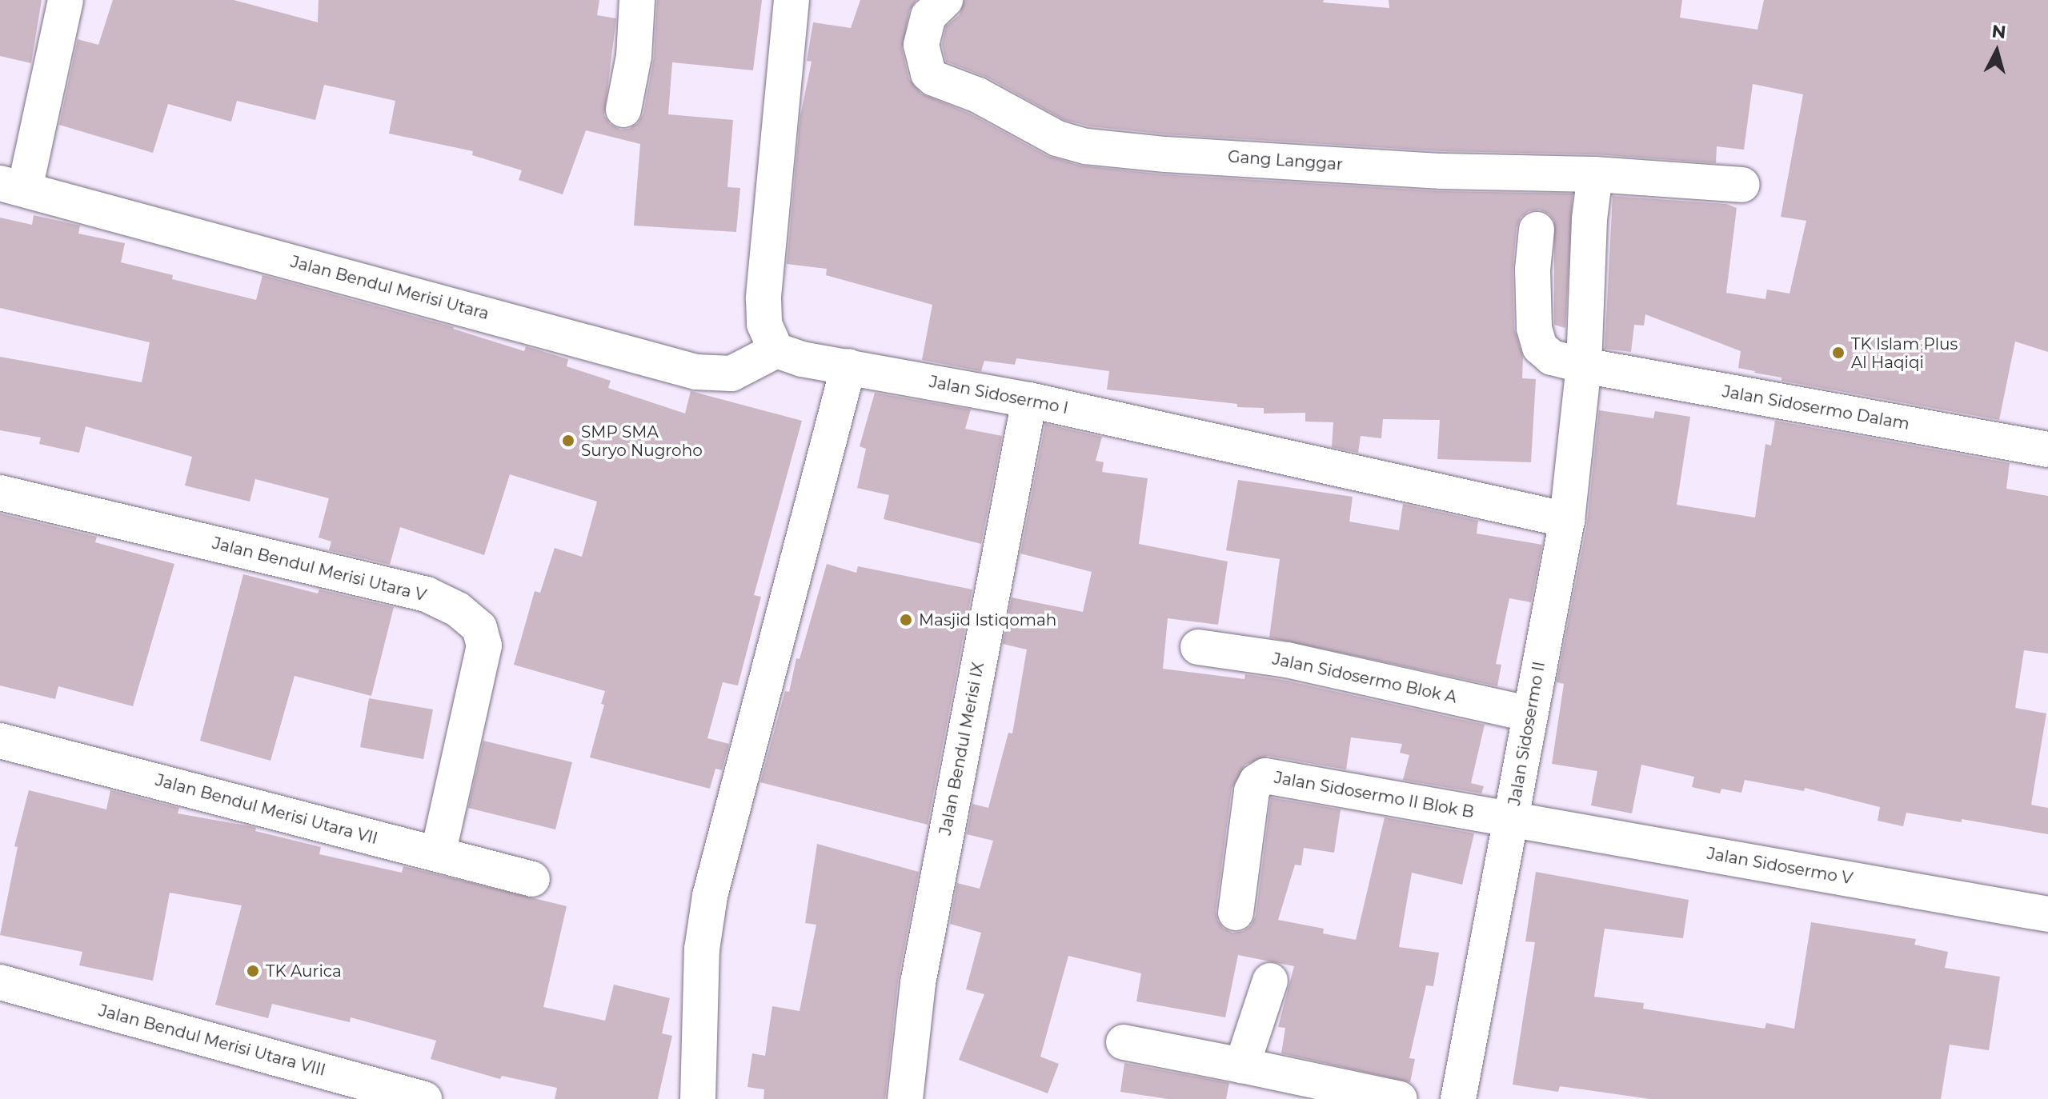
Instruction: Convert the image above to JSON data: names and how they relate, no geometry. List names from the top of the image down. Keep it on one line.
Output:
{"streets":{"street":["Gang Langgar","Jalan Bendul Merisi Utara","Jalan Sidosermo I","Jalan Sidosermo Dalam","Jalan Bendul Merisi Utara V","Jalan Sidosermo Blok A","Jalan Sidosermo II","Jalan Bendul Merisi IX","Jalan Sidosermo II Blok B","Jalan Bendul Merisi Utara VII","Jalan Sidosermo V","Jalan Bendul Merisi Utara VIII"]},"crossings":[["Gang Langgar","Jalan Sidosermo II"],["Jalan Bendul Merisi Utara","Jalan Sidosermo I"],["Jalan Sidosermo I","Jalan Sidosermo II"],["Jalan Sidosermo I","Jalan Bendul Merisi IX"],["Jalan Sidosermo Dalam","Jalan Sidosermo II"],["Jalan Bendul Merisi Utara V","Jalan Bendul Merisi Utara VII"],["Jalan Sidosermo Blok A","Jalan Sidosermo II"],["Jalan Sidosermo II","Jalan Sidosermo II Blok B"],["Jalan Sidosermo II","Jalan Sidosermo V"],["Jalan Sidosermo II Blok B","Jalan Sidosermo V"]],"places":["TK Islam Plus Al Haqiqi","SMP SMA Suryo Nugroho","Masjid Istiqomah","TK Aurica"],"north":"top"}
